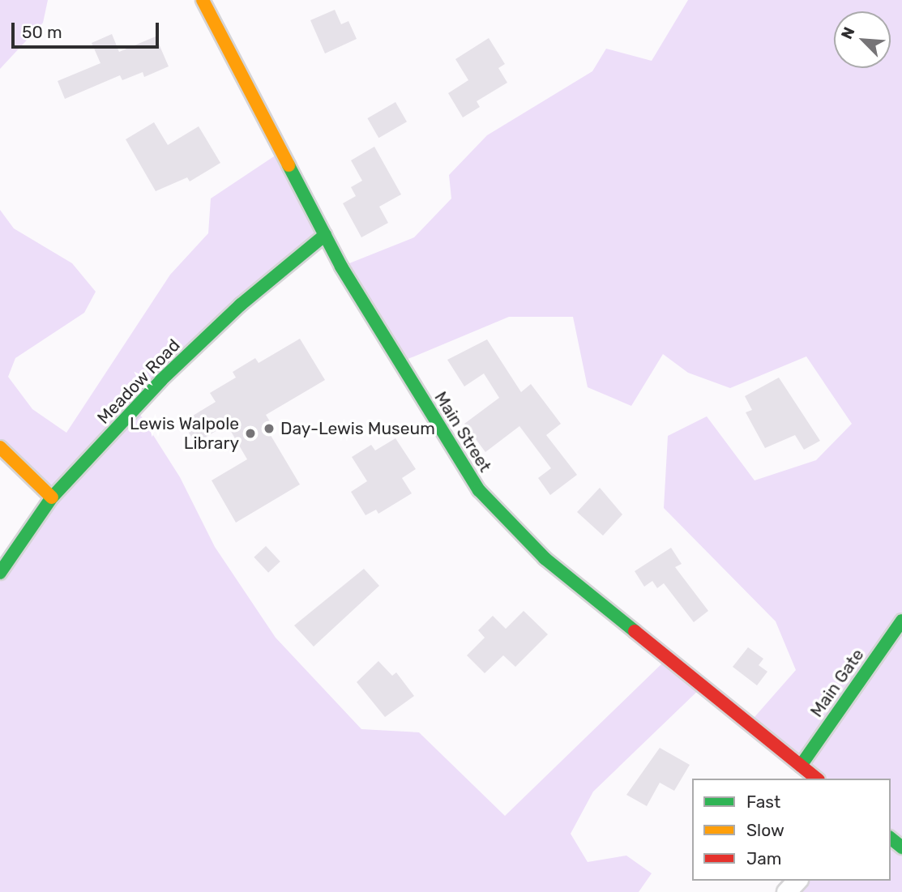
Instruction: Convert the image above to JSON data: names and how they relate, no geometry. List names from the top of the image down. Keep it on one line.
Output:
{"streets":{"main road":["Meadow Road","Main Street","Main Gate"]},"crossings":[["Meadow Road","Main Street"],["Main Street","Main Gate"]],"places":["Day-Lewis Museum","Lewis Walpole Library"],"legend":["Fast","Slow","Jam"],"scale_bar":"50 m","north":"top left"}
